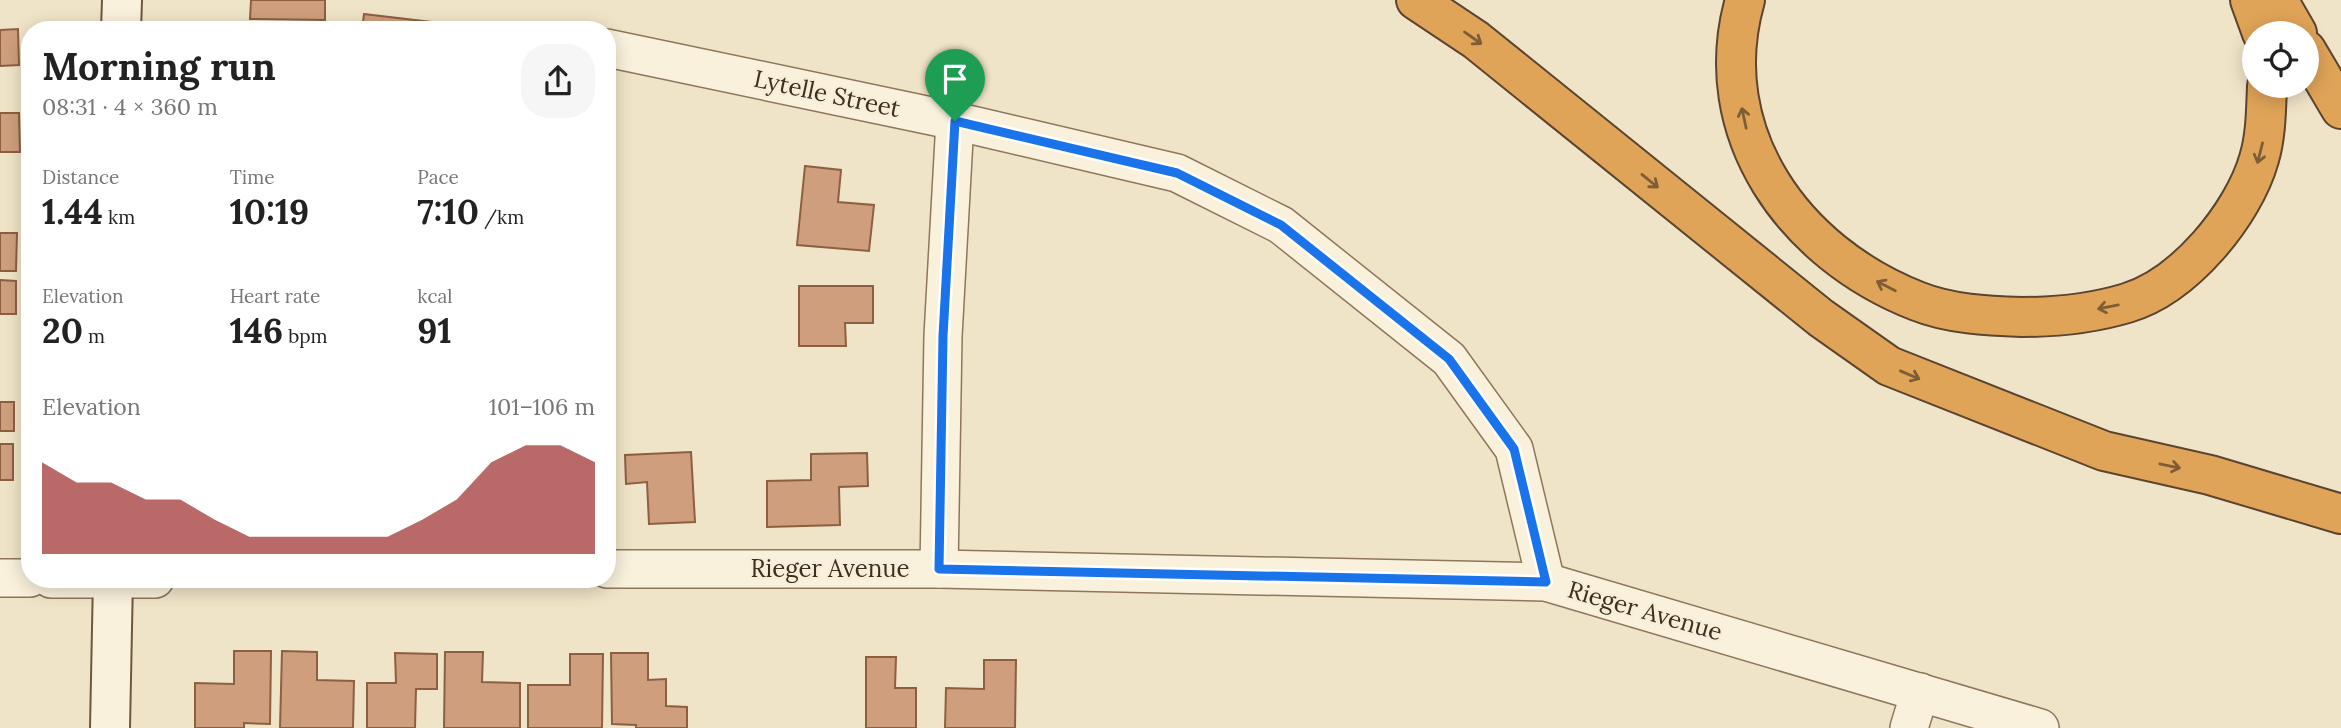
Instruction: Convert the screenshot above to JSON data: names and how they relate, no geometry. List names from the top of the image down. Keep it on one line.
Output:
{"streets":{"street":["Lytelle Street","Rieger Avenue"]},"crossings":[["Lytelle Street","Rieger Avenue"]],"page":{"heading":["Morning run","08:31 · 4 × 360 m"],"stats":[["Distance","1.44 km"],["Time","10:19"],["Pace","7:10 /km"],["Elevation","20 m"],["Heart rate","146 bpm"],["kcal","91"]],"chart":["Elevation","101–106 m"]}}
